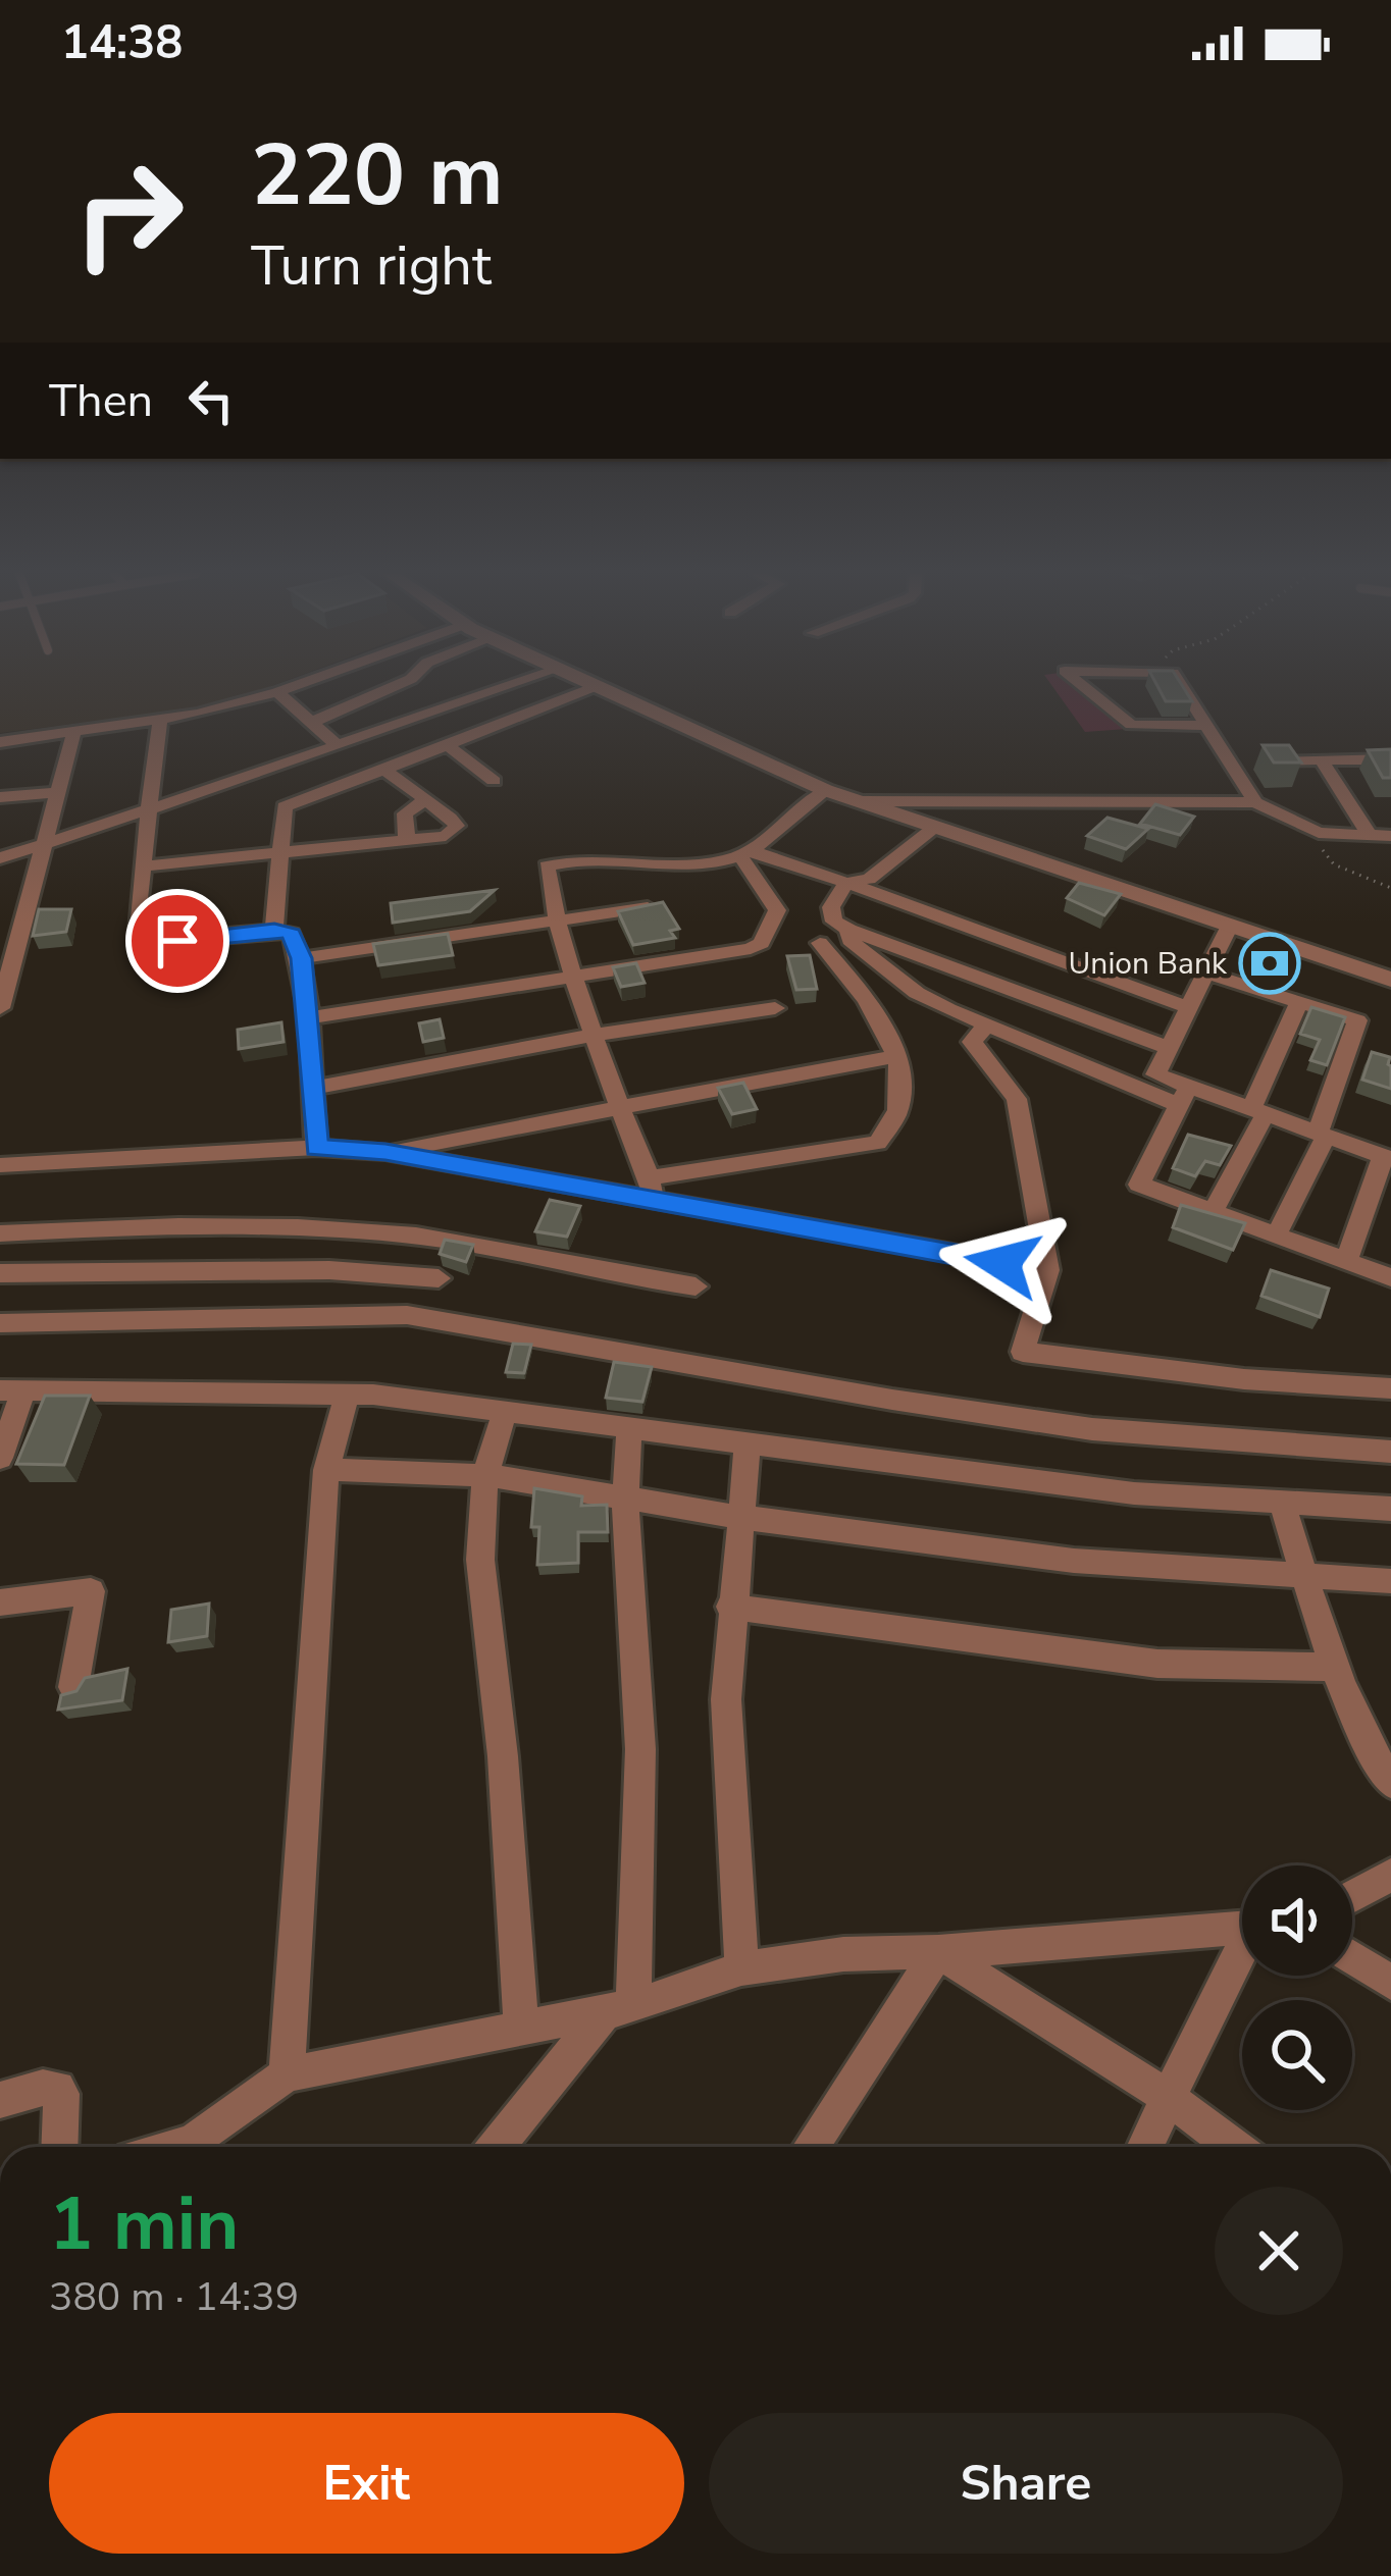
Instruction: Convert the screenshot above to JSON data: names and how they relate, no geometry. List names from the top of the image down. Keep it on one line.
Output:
{"places":{"bank":["Union Bank"]},"page":{"status":"14:38","turn":["220 m","Turn right"],"then":"Then","heading":["1 min","380 m · 14:39"],"buttons":["Exit","Share"]}}
